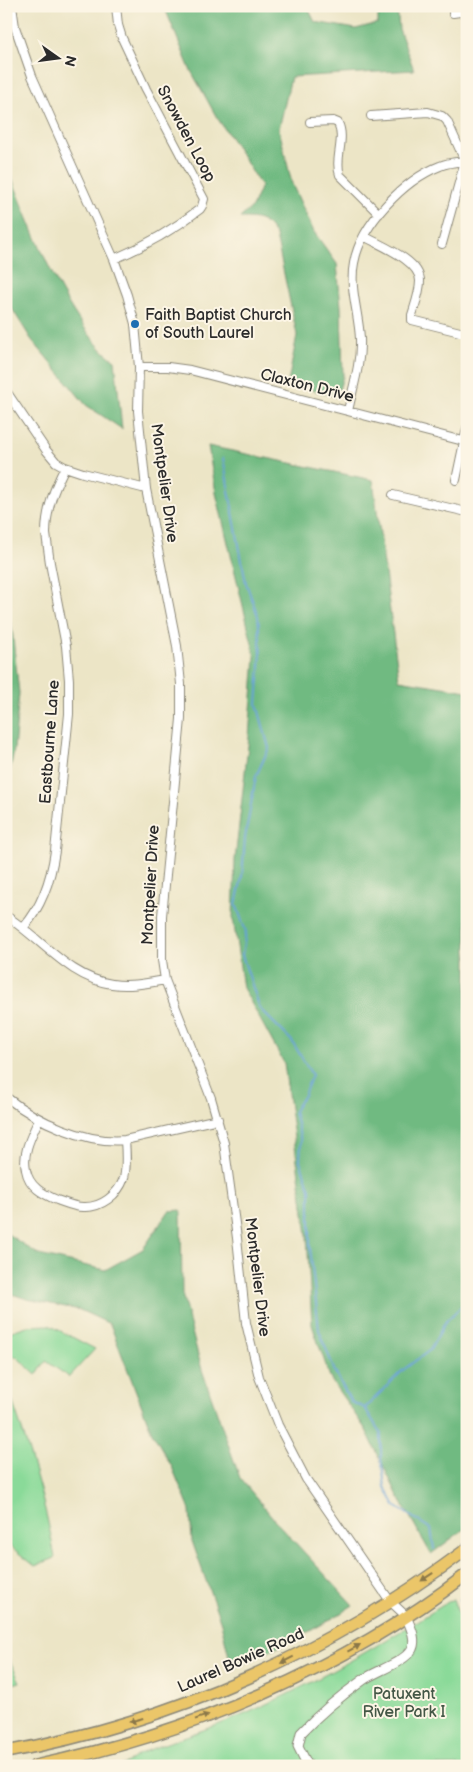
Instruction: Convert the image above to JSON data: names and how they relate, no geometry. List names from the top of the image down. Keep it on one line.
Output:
{"streets":{"main road":["Laurel Bowie Road"],"street":["Snowden Loop","Claxton Drive","Montpelier Drive","Eastbourne Lane"]},"crossings":[["Snowden Loop","Montpelier Drive"],["Claxton Drive","Montpelier Drive"],["Montpelier Drive","Laurel Bowie Road"]],"parks":["Patuxent River Park I"],"places":["Faith Baptist Church of South Laurel"],"north":"right"}
